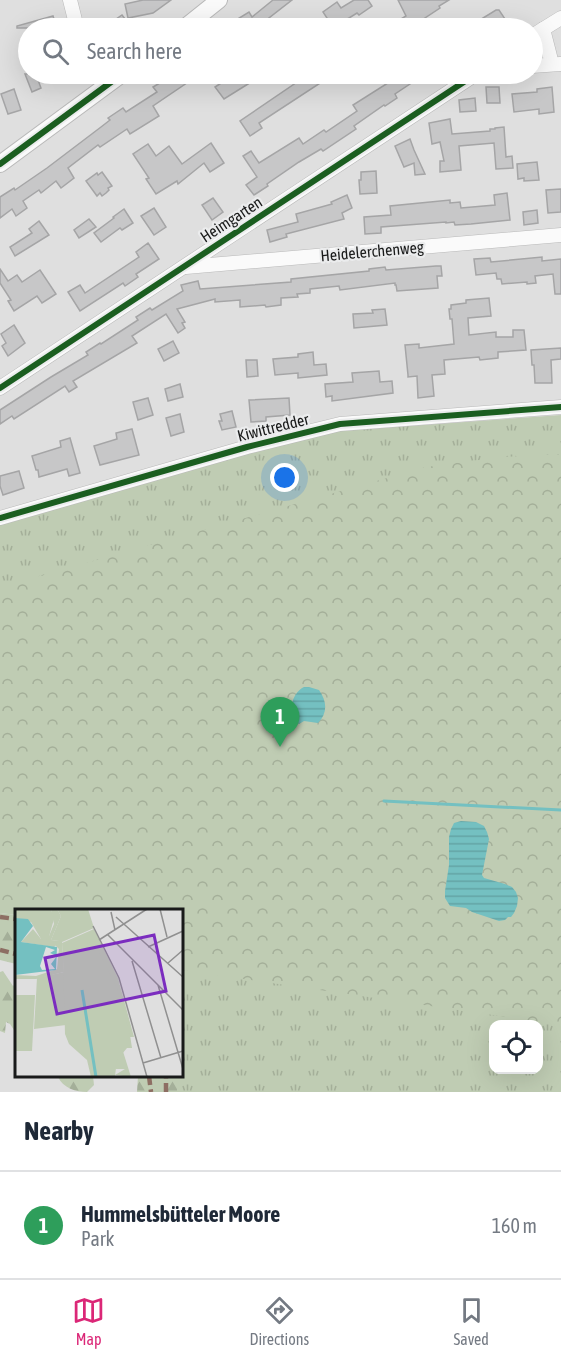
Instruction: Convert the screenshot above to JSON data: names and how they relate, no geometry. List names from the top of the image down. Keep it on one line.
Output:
{"streets":{"street":["Heimgarten","Heidelerchenweg","Kiwittredder"]},"crossings":[["Heimgarten","Heidelerchenweg"]],"page":{"search":"Search here","pins":"1","heading":"Nearby","list":[{"mark":"1","name":"Hummelsbütteler Moore","note":"Park","value":"160 m"}],"nav":["Map","Directions","Saved"]}}
